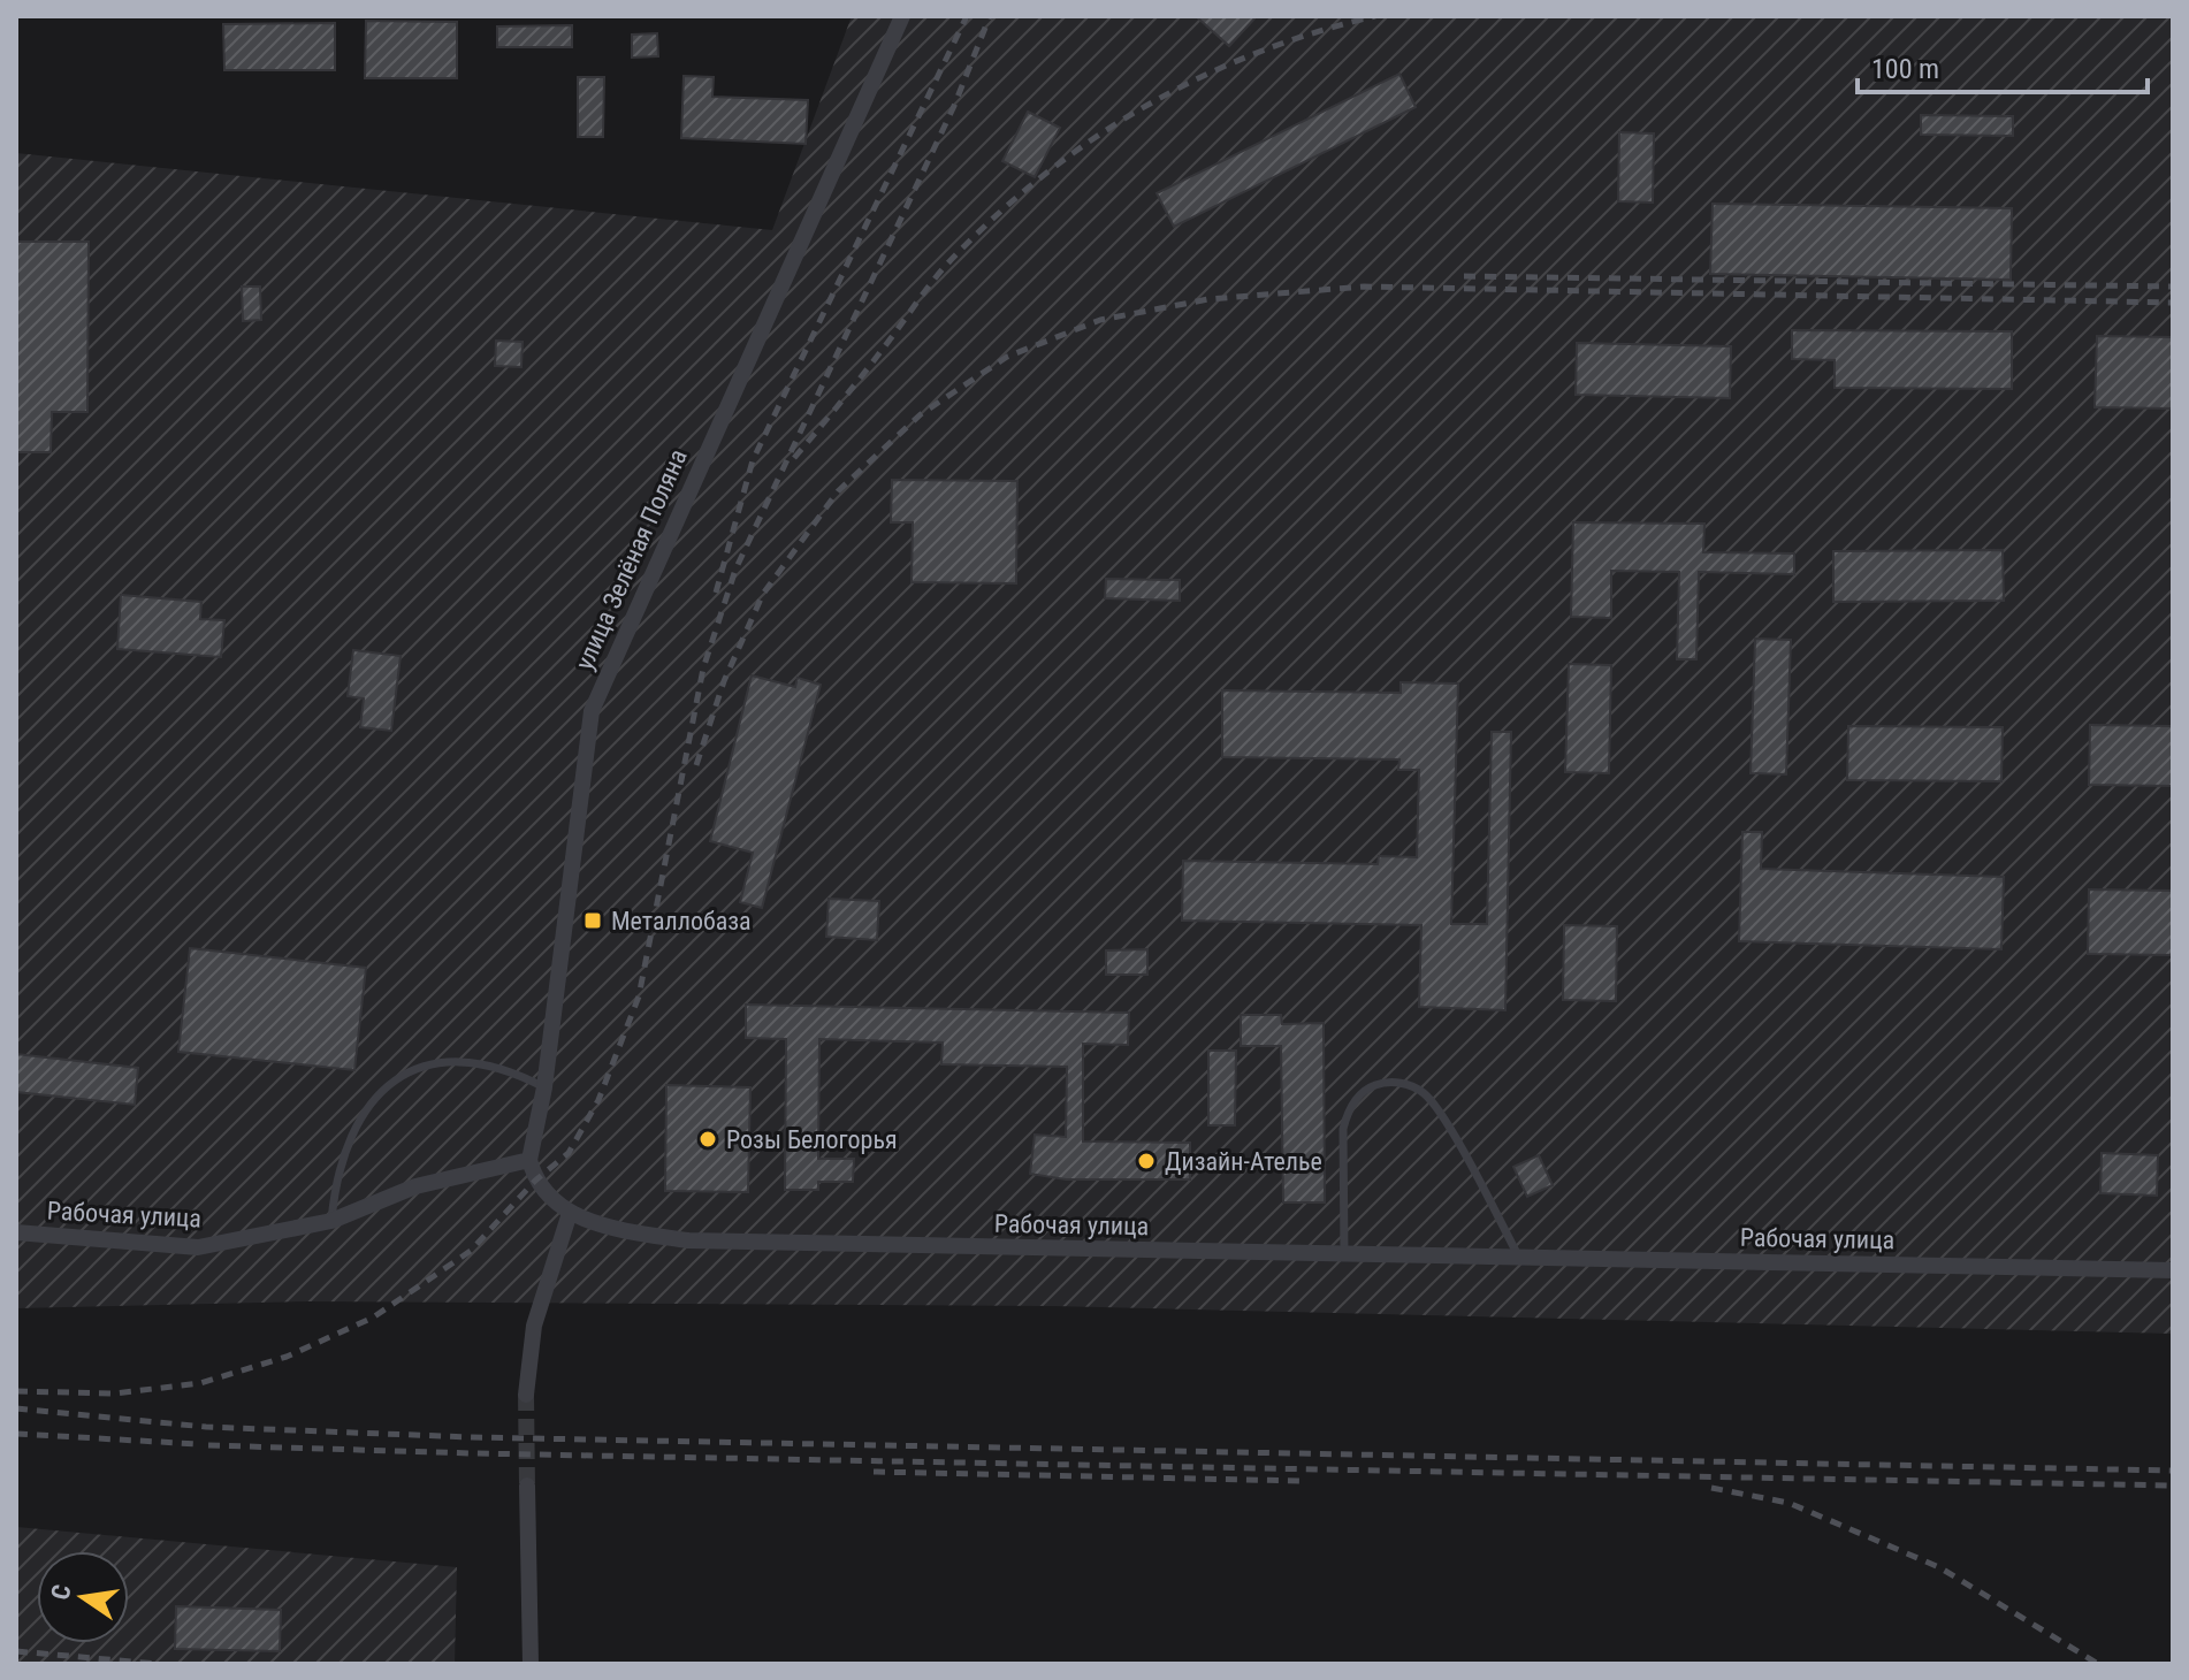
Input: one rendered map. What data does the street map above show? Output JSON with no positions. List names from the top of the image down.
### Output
{
  "streets": {
    "street": ["улица Зелёная Поляна", "Рабочая улица"]
  },
  "crossings": [
    ["улица Зелёная Поляна", "Рабочая улица"]
  ],
  "places": {
    "transit": ["Металлобаза"],
    "other": ["Розы Белогорья", "Дизайн-Ателье"]
  },
  "scale_bar": "100 m",
  "north": "left"
}
